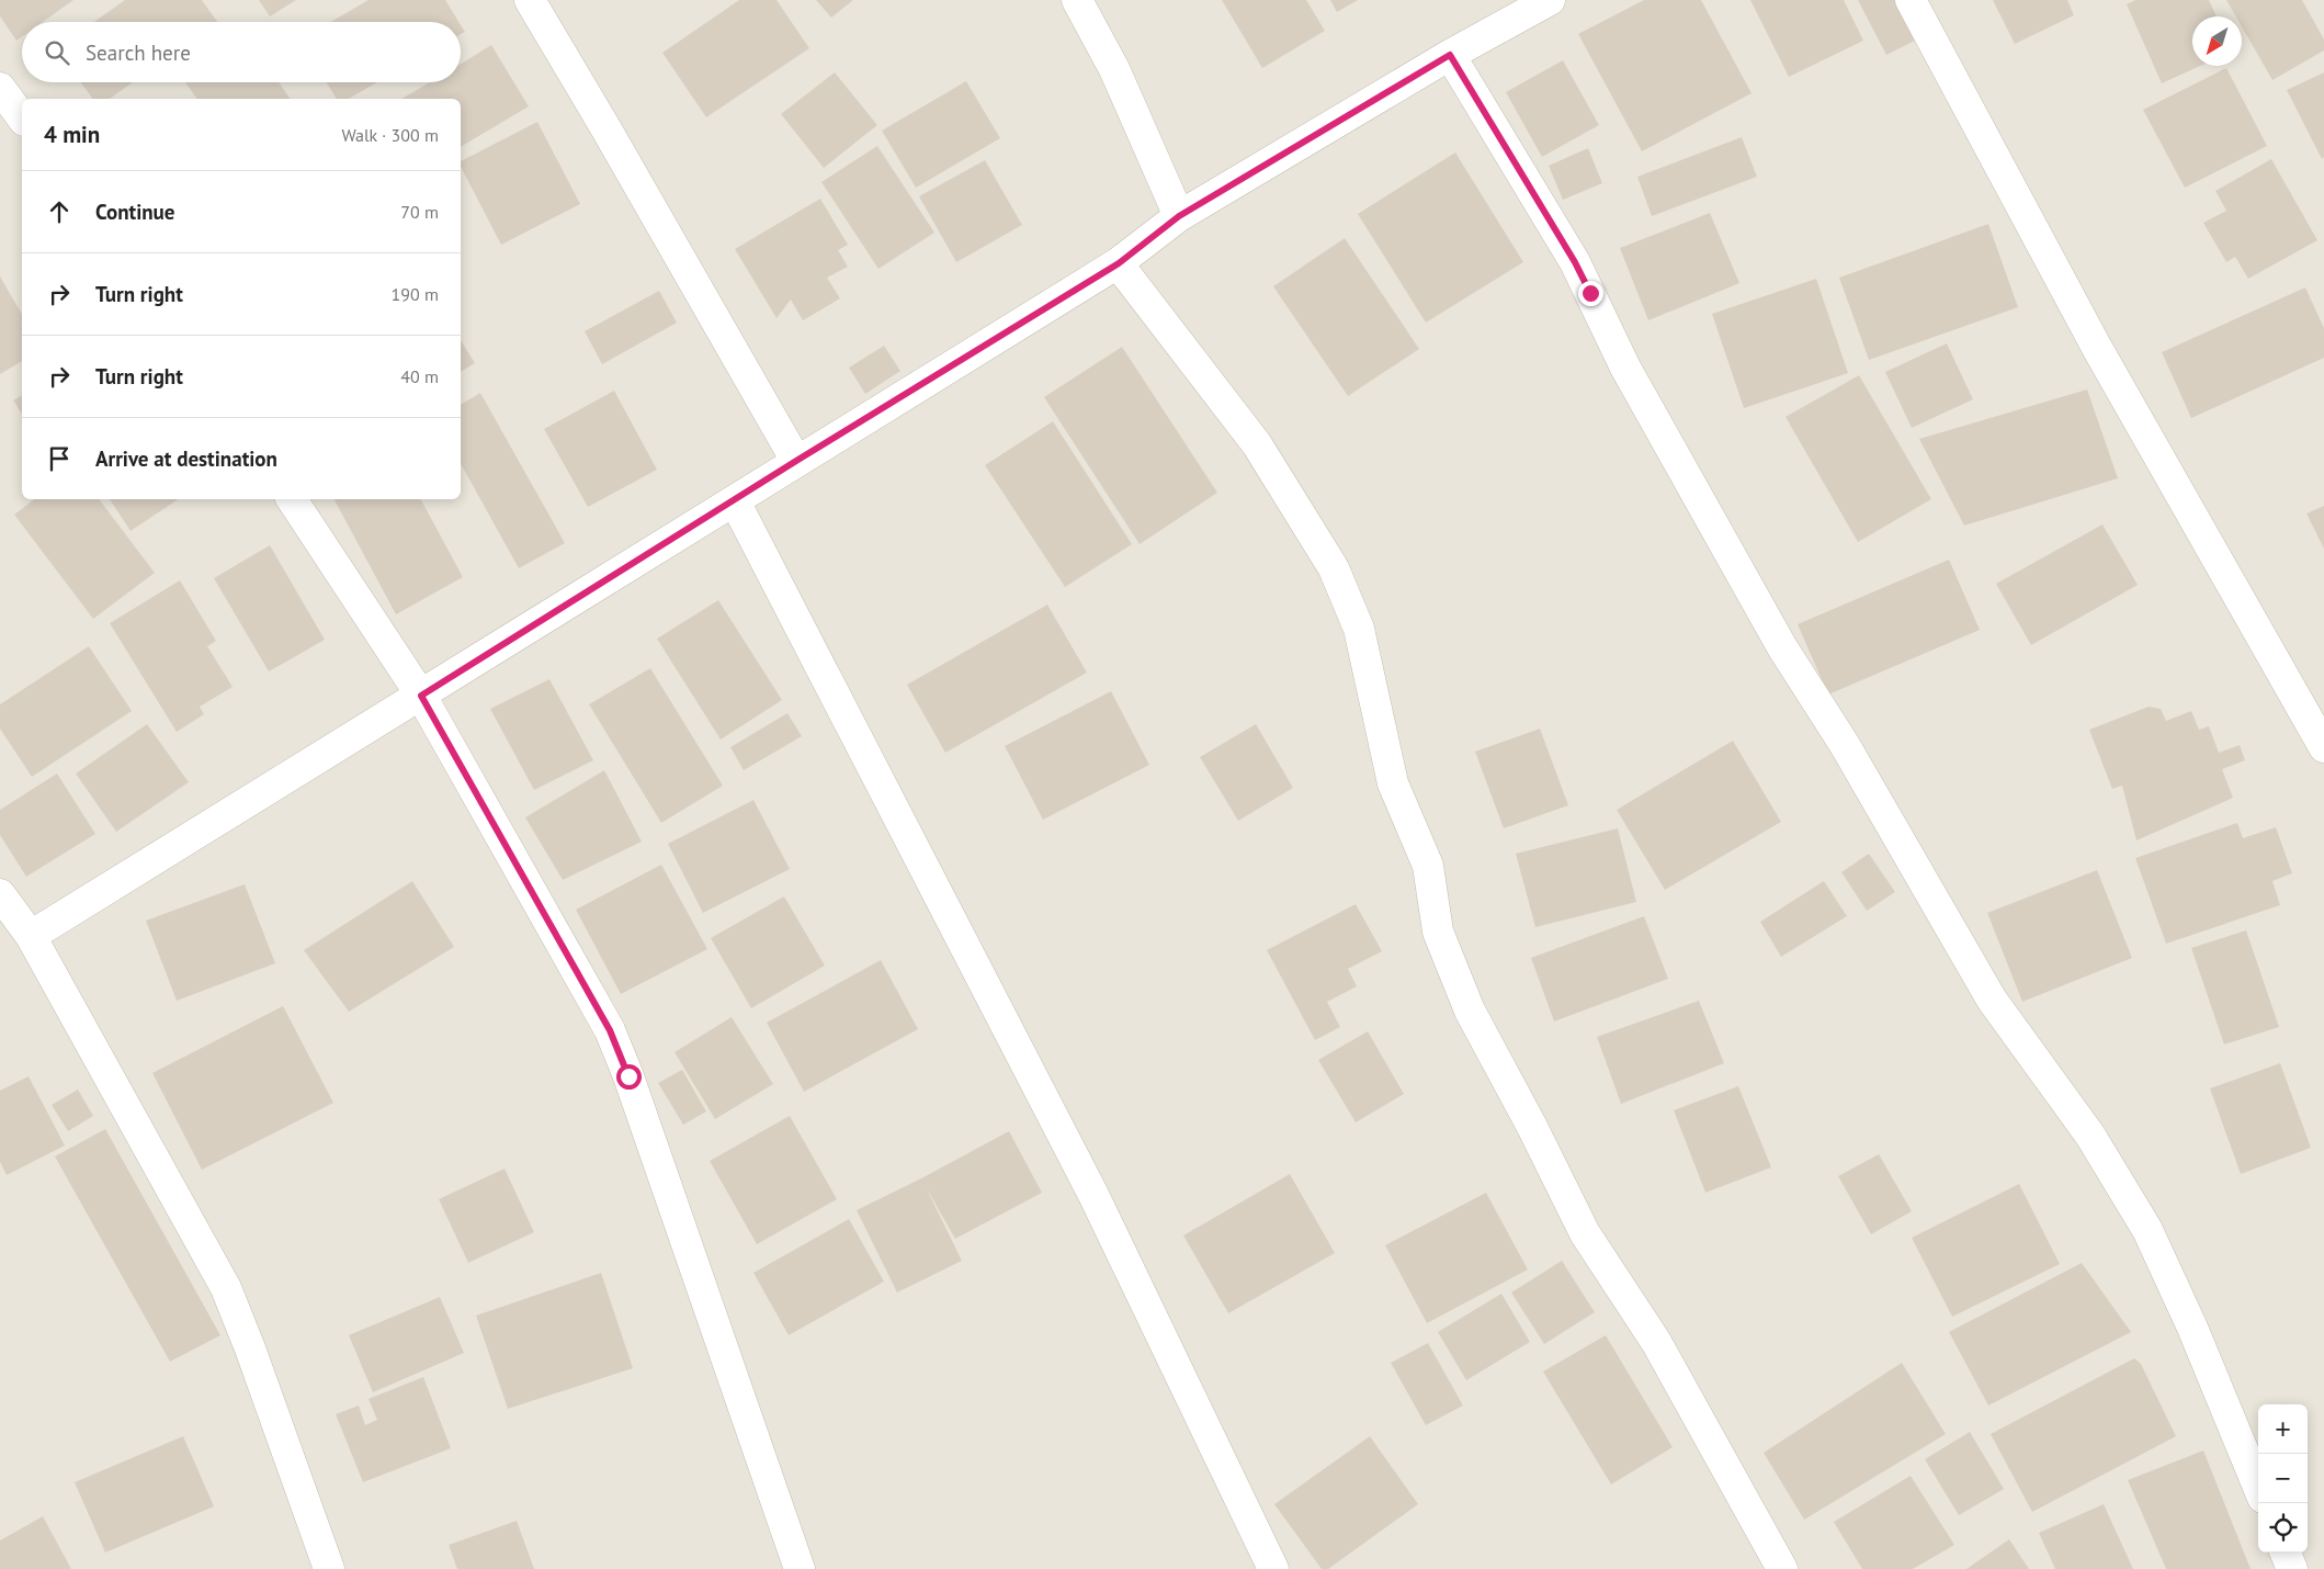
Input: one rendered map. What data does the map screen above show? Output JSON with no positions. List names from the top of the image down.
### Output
{
  "north": "bottom left",
  "page": {
    "search": "Search here",
    "heading": ["4 min", "Walk · 300 m"],
    "list": [
      ["Continue", "70 m"],
      ["Turn right", "190 m"],
      ["Turn right", "40 m"],
      "Arrive at destination"
    ],
    "map_buttons": ["+", "−"]
  }
}
